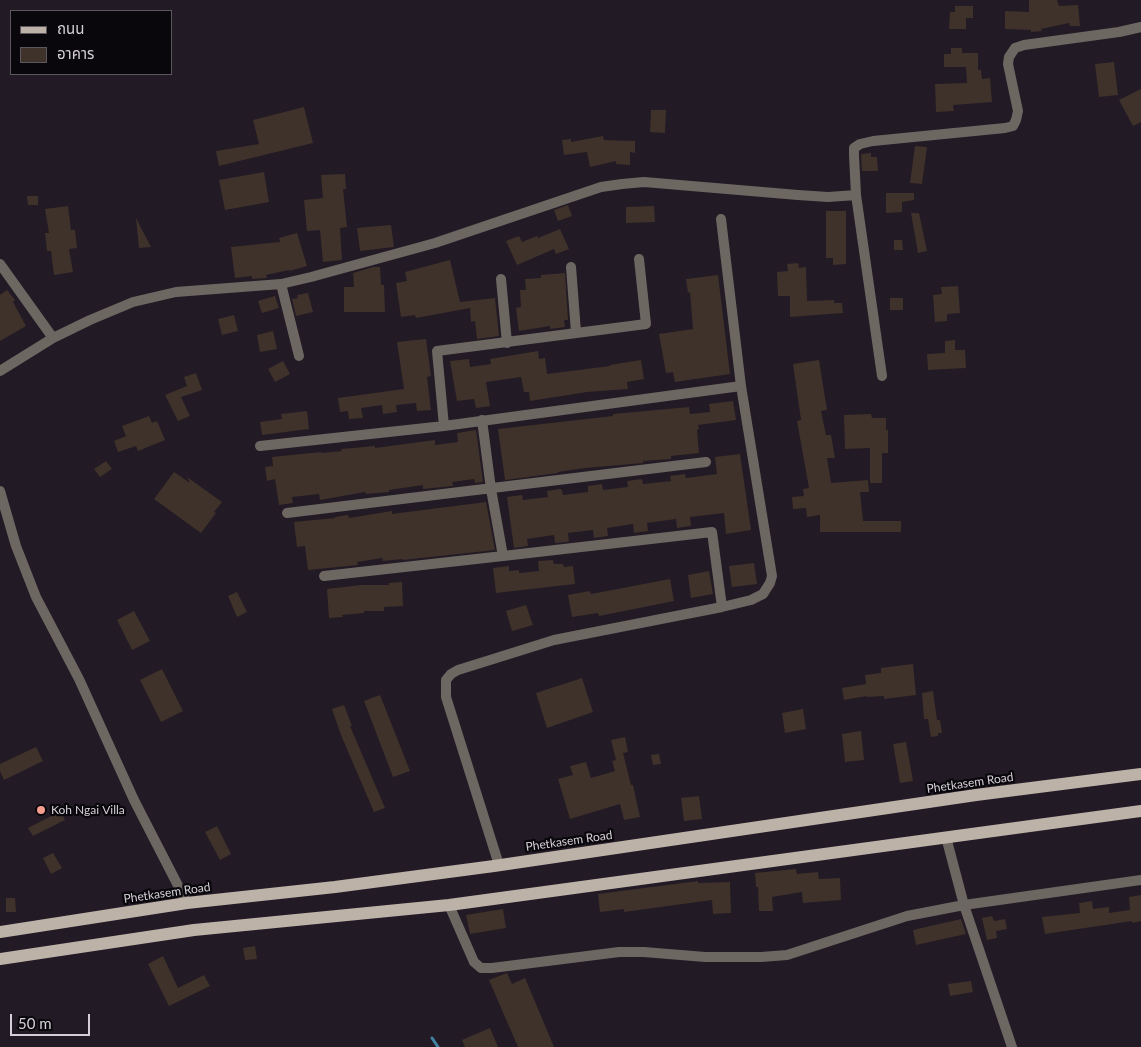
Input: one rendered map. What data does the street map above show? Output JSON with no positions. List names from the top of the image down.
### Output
{
  "streets": {
    "main road": ["Phetkasem Road"]
  },
  "places": ["Koh Ngai Villa"],
  "legend": ["ถนน", "อาคาร"],
  "scale_bar": "50 m"
}
